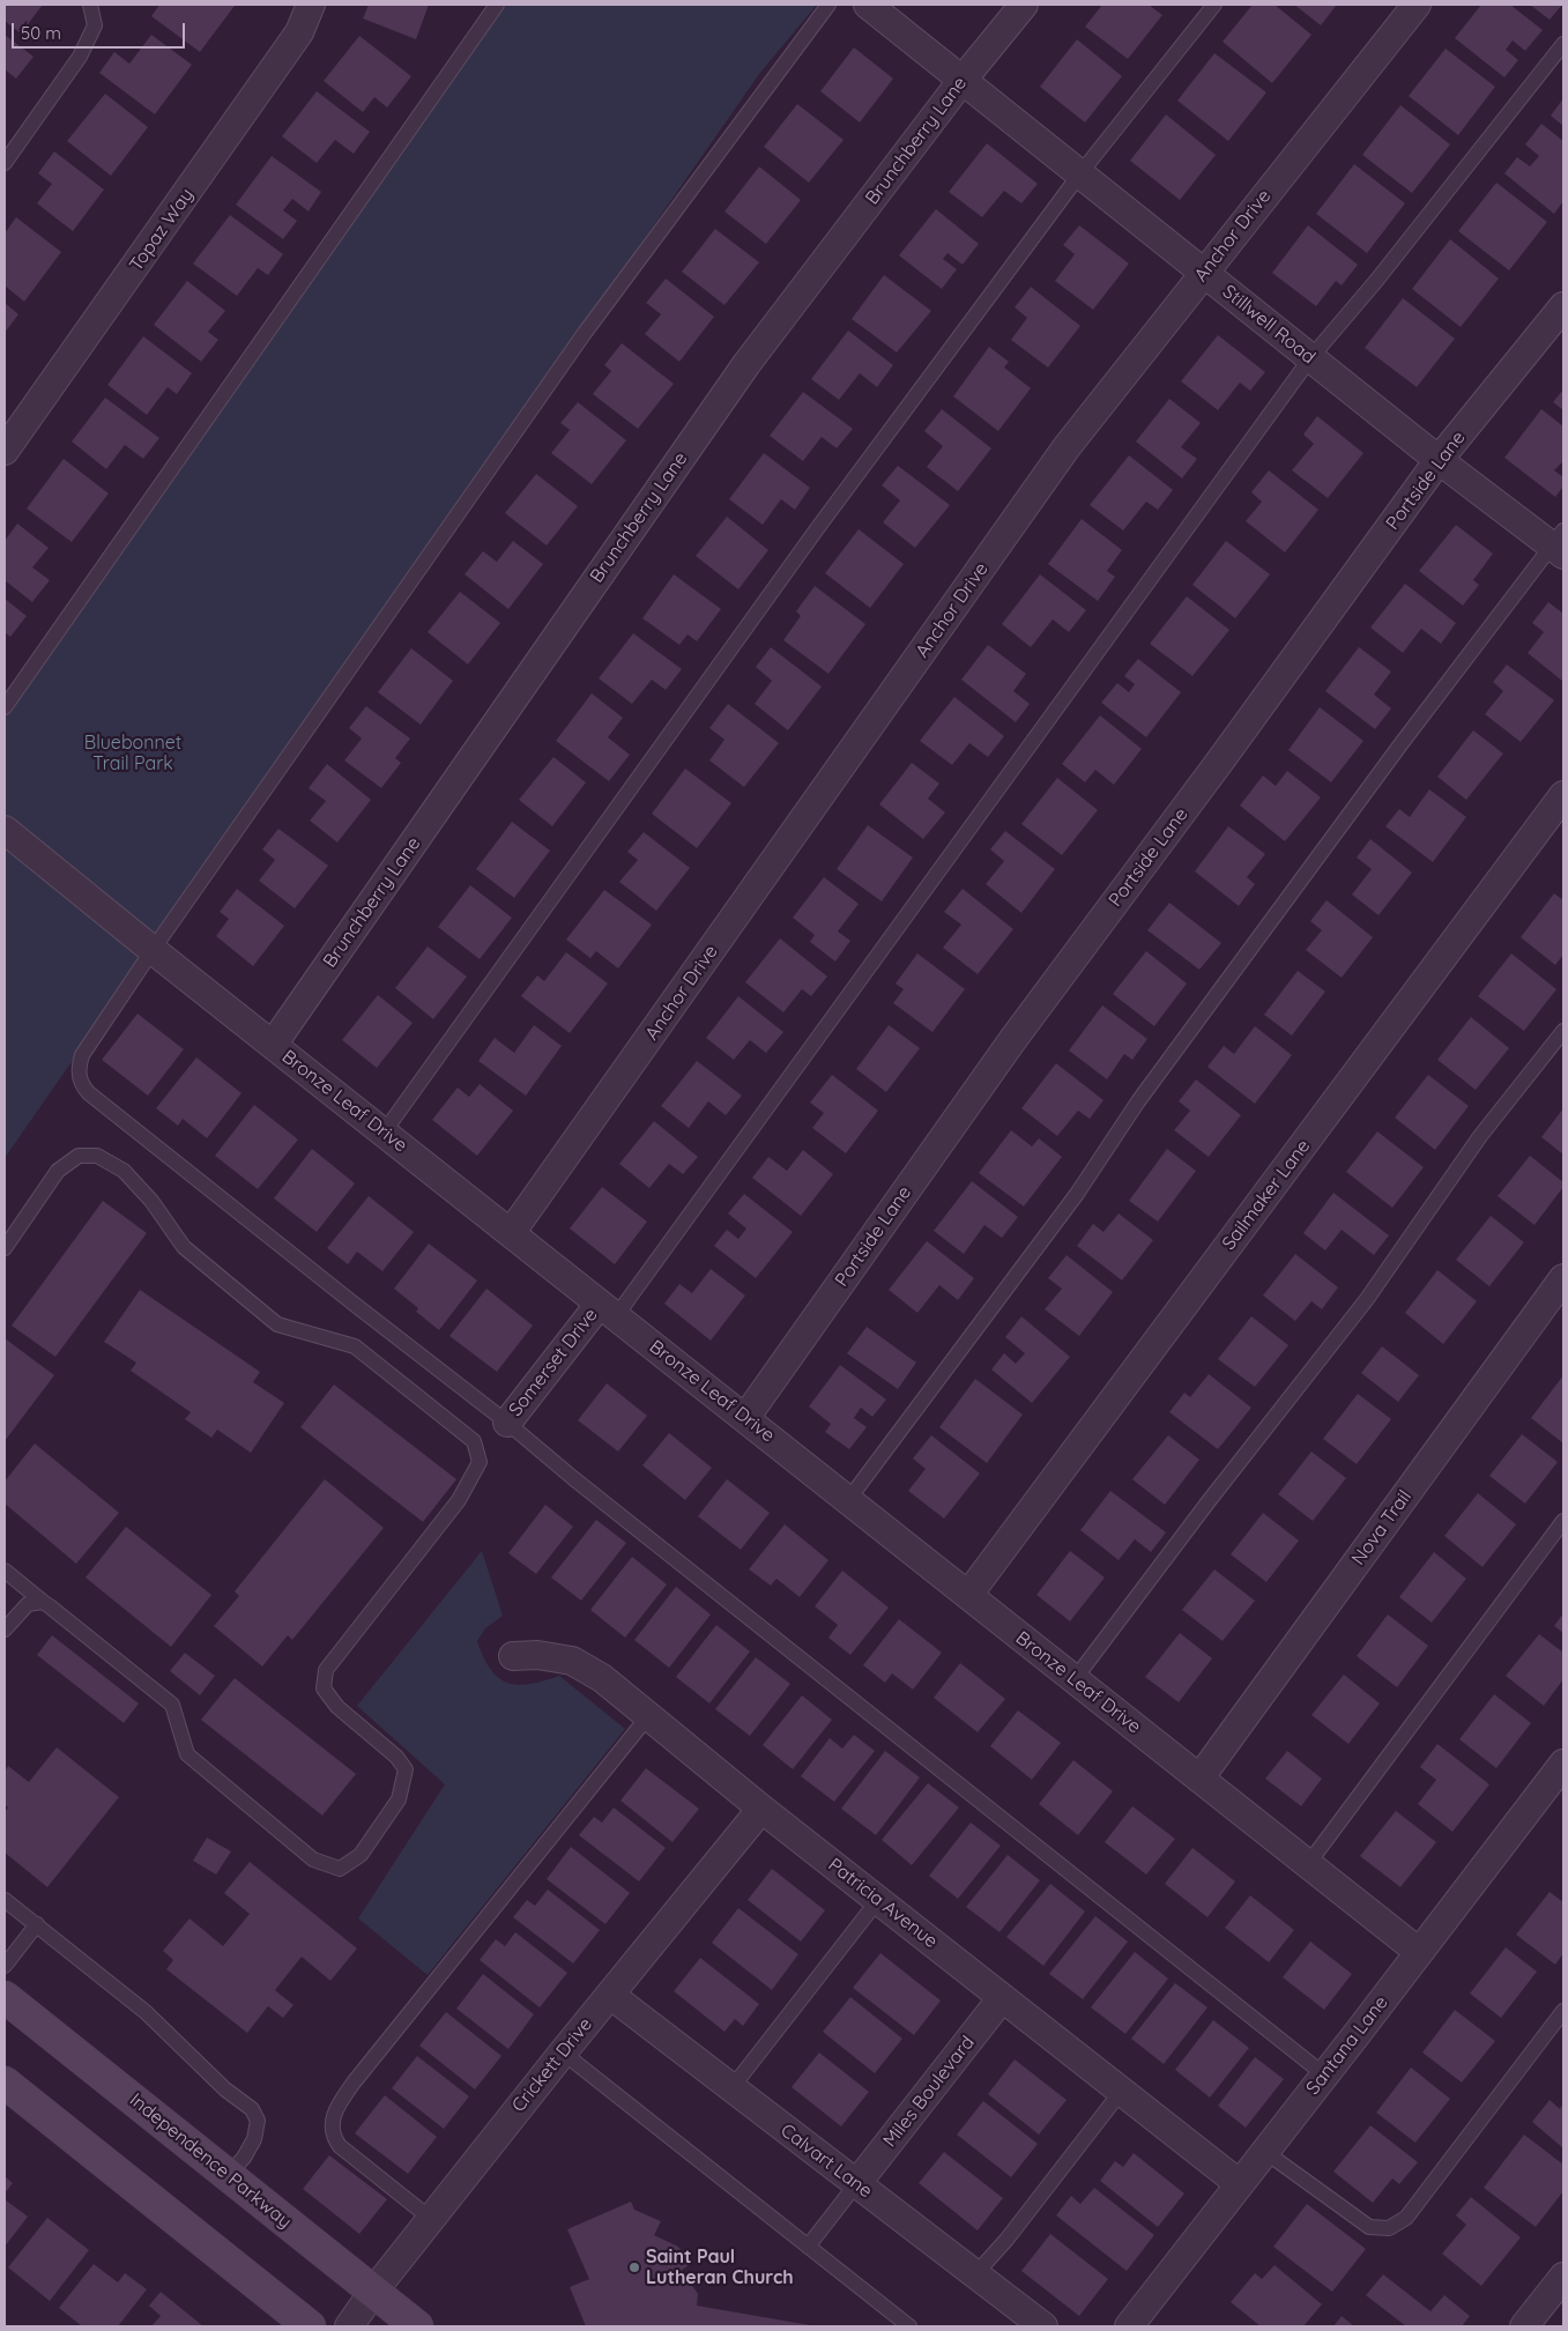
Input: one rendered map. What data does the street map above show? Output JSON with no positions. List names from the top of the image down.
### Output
{
  "streets": {
    "main road": ["Independence Parkway"],
    "street": [
      "Brunchberry Lane",
      "Topaz Way",
      "Anchor Drive",
      "Stillwell Road",
      "Portside Lane",
      "Bronze Leaf Drive",
      "Sailmaker Lane",
      "Somerset Drive",
      "Nova Trail",
      "Patricia Avenue",
      "Santana Lane",
      "Crickett Drive",
      "Miles Boulevard",
      "Calvart Lane"
    ]
  },
  "crossings": [
    ["Brunchberry Lane", "Stillwell Road"],
    ["Brunchberry Lane", "Bronze Leaf Drive"],
    ["Anchor Drive", "Stillwell Road"],
    ["Anchor Drive", "Bronze Leaf Drive"],
    ["Stillwell Road", "Portside Lane"],
    ["Portside Lane", "Bronze Leaf Drive"],
    ["Bronze Leaf Drive", "Sailmaker Lane"],
    ["Bronze Leaf Drive", "Somerset Drive"],
    ["Bronze Leaf Drive", "Nova Trail"],
    ["Bronze Leaf Drive", "Santana Lane"],
    ["Patricia Avenue", "Santana Lane"],
    ["Patricia Avenue", "Crickett Drive"],
    ["Patricia Avenue", "Miles Boulevard"],
    ["Crickett Drive", "Independence Parkway"],
    ["Crickett Drive", "Calvart Lane"],
    ["Miles Boulevard", "Calvart Lane"]
  ],
  "parks": ["Bluebonnet Trail Park"],
  "places": ["Saint Paul Lutheran Church"],
  "scale_bar": "50 m"
}
